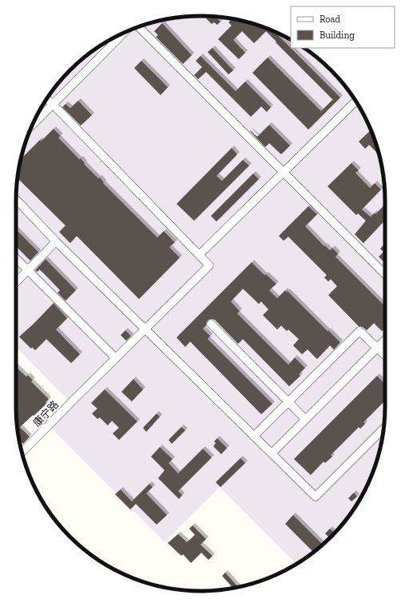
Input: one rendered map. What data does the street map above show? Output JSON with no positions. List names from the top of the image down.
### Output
{
  "streets": {
    "street": ["康宁路"]
  },
  "legend": ["Road", "Building"]
}
